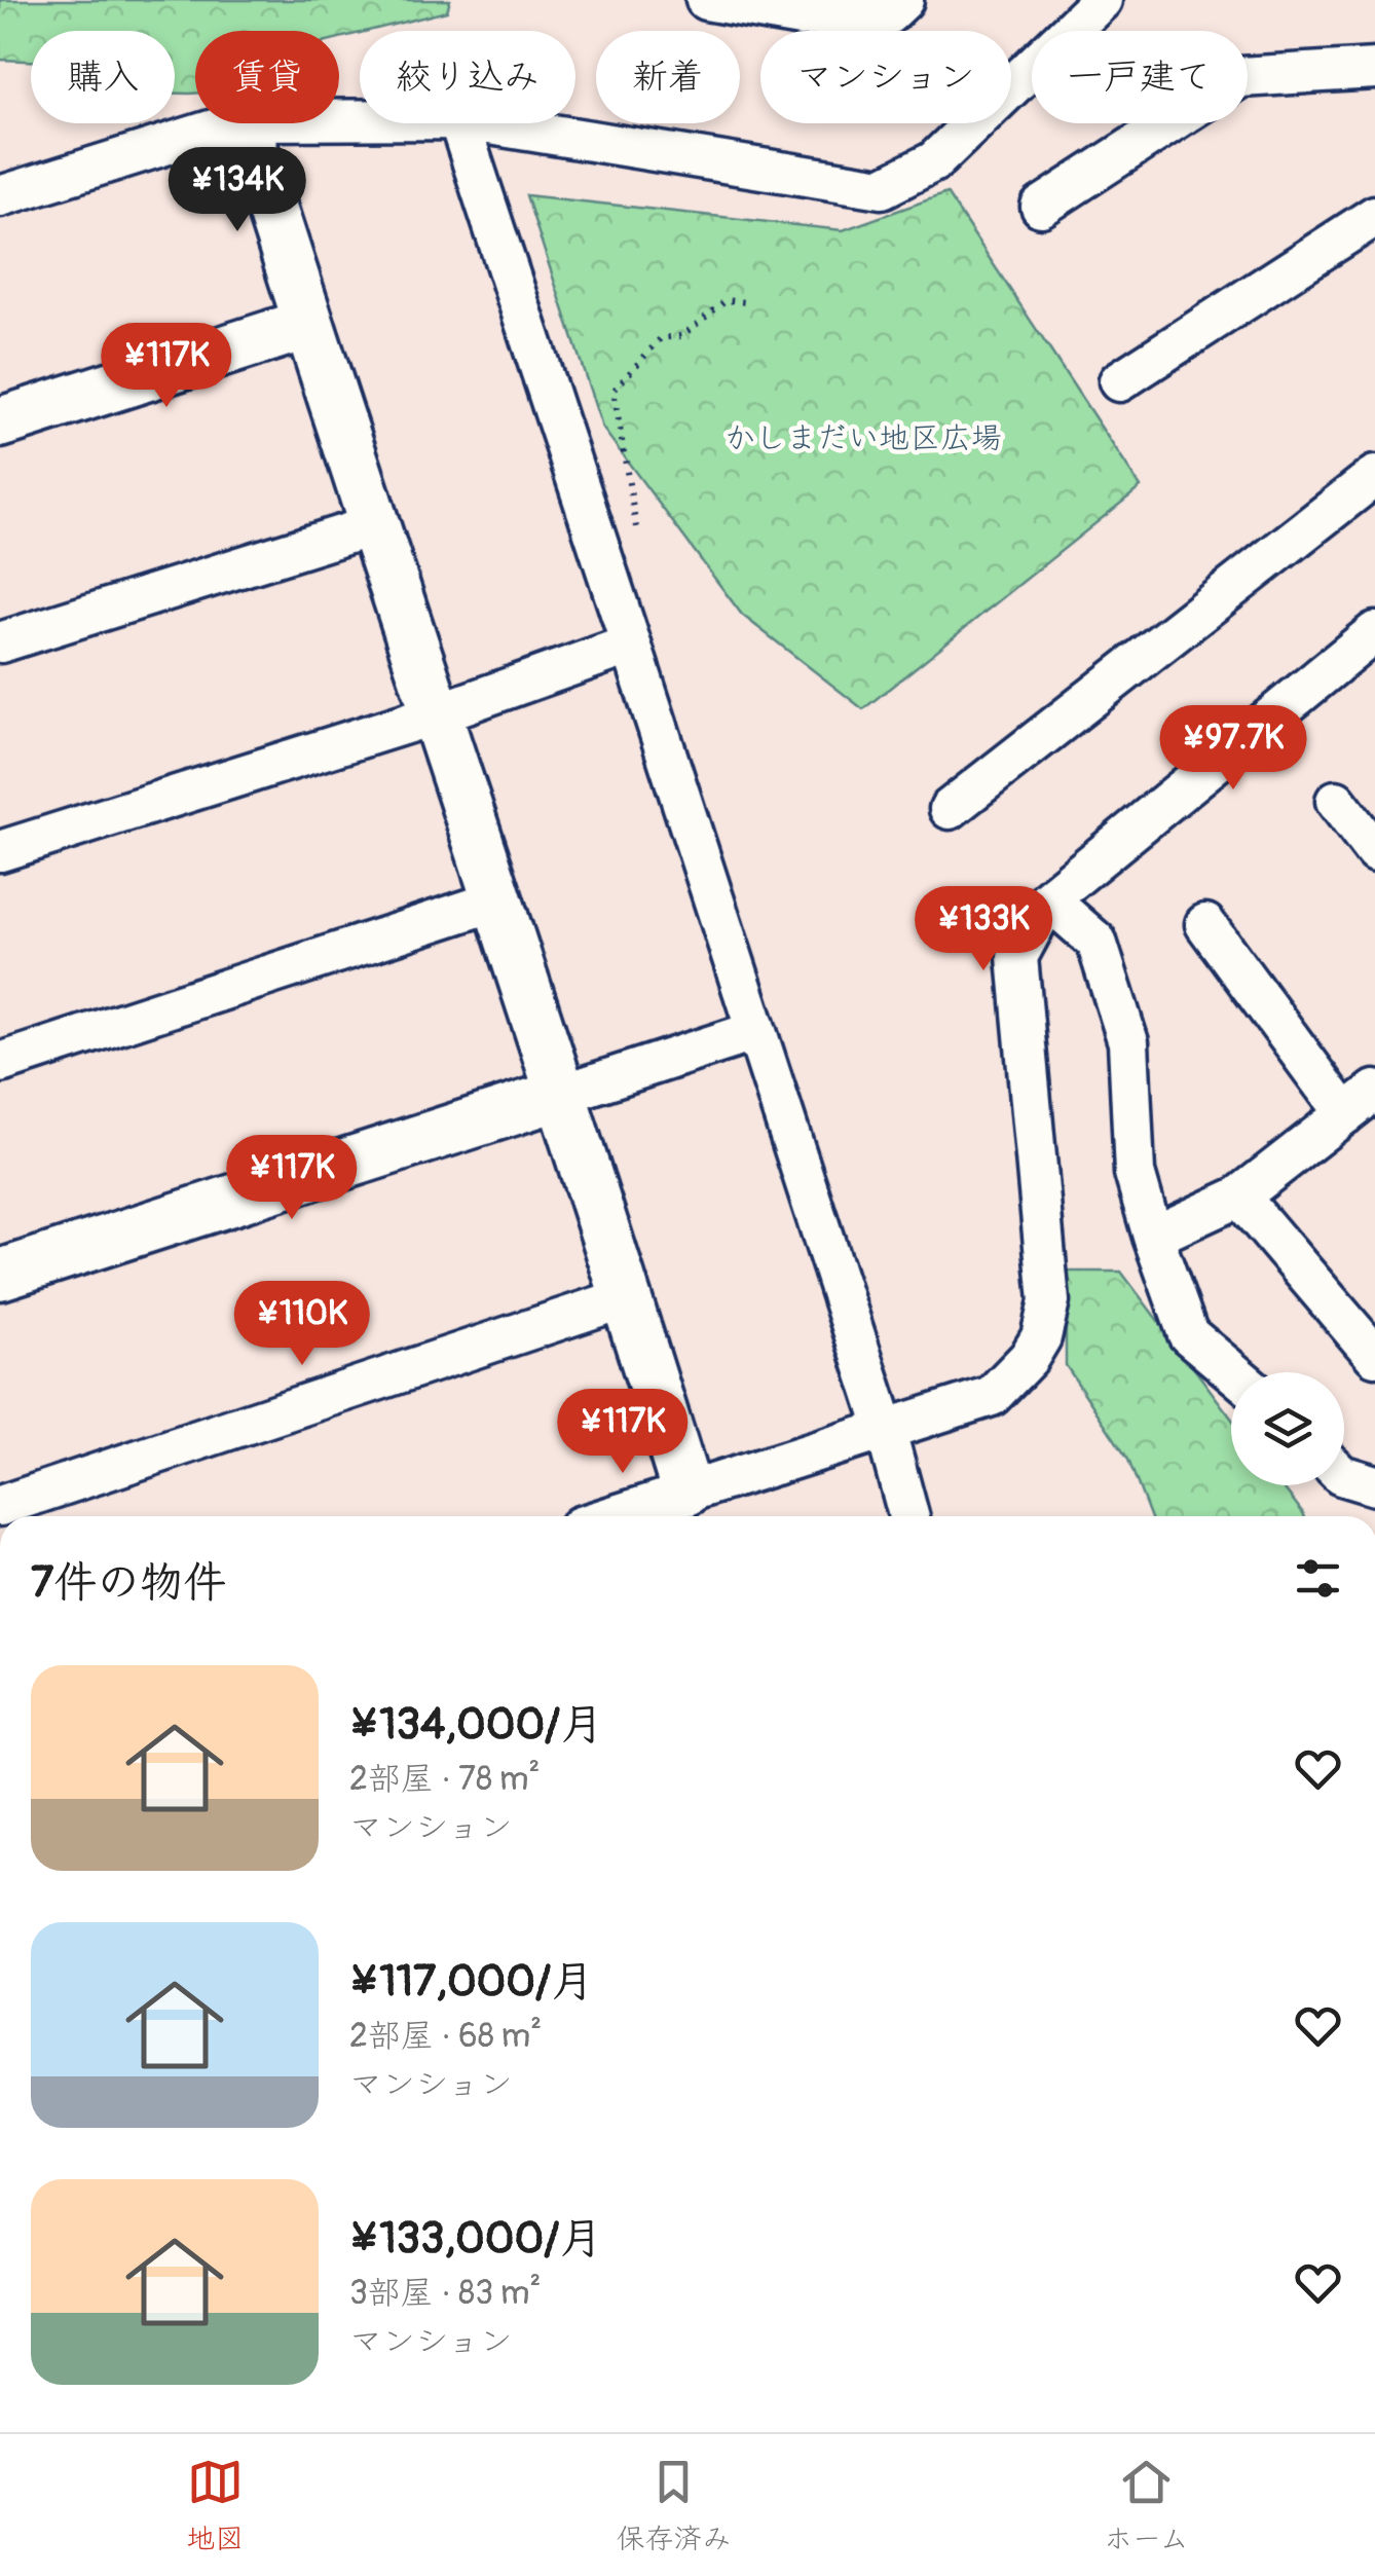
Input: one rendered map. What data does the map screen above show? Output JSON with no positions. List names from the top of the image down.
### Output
{
  "parks": ["かしまだい地区広場"],
  "page": {
    "chip": [
      "購入",
      "賃貸",
      "絞り込み",
      "新着",
      "マンション",
      "一戸建て"
    ],
    "price": [
      "¥134K",
      "¥117K",
      "¥97.7K",
      "¥133K",
      "¥117K",
      "¥110K",
      "¥117K"
    ],
    "heading": "7件の物件",
    "list": [
      {
        "name": "¥134,000/月",
        "note": "2部屋 · 78 m² · マンション"
      },
      {
        "name": "¥117,000/月",
        "note": "2部屋 · 68 m² · マンション"
      },
      {
        "name": "¥133,000/月",
        "note": "3部屋 · 83 m² · マンション"
      }
    ],
    "tabs": ["地図", "保存済み", "ホーム"]
  }
}
